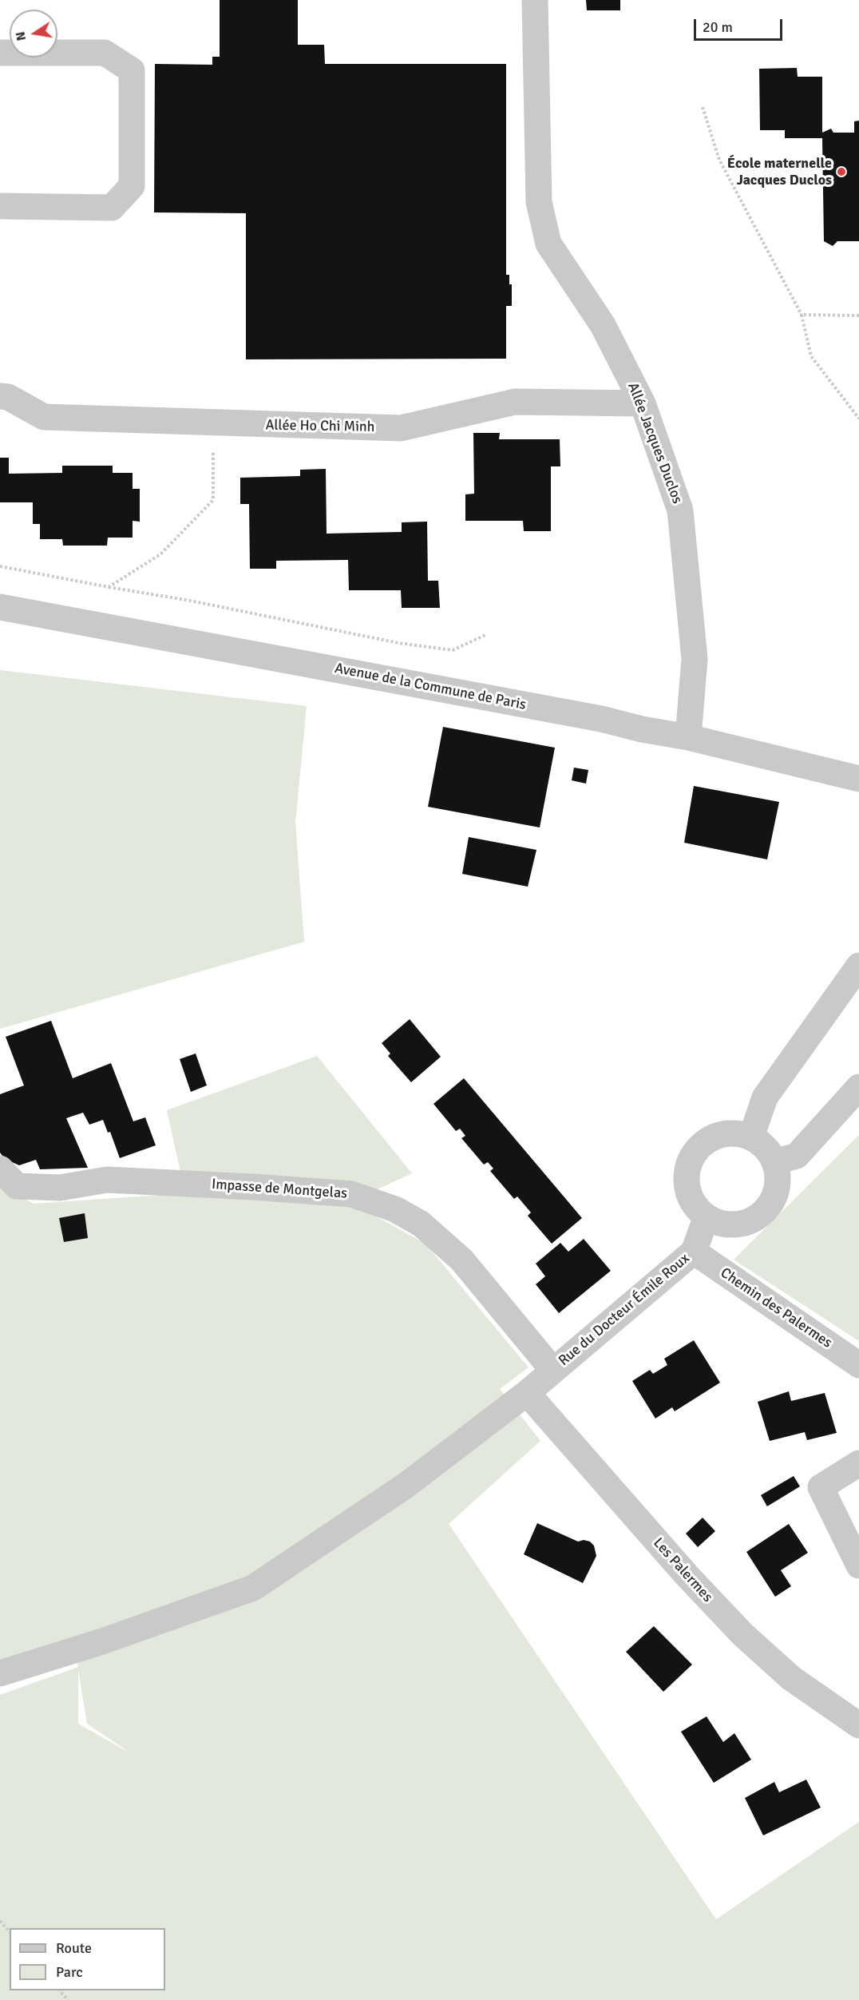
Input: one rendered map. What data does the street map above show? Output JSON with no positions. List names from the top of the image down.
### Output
{
  "streets": {
    "street": [
      "Allée Ho Chi Minh",
      "Allée Jacques Duclos",
      "Avenue de la Commune de Paris",
      "Impasse de Montgelas",
      "Chemin des Palermes",
      "Rue du Docteur Émile Roux",
      "Les Palermes"
    ]
  },
  "crossings": [
    ["Allée Ho Chi Minh", "Allée Jacques Duclos"],
    ["Allée Jacques Duclos", "Avenue de la Commune de Paris"],
    ["Impasse de Montgelas", "Rue du Docteur Émile Roux"],
    ["Chemin des Palermes", "Rue du Docteur Émile Roux"],
    ["Rue du Docteur Émile Roux", "Les Palermes"]
  ],
  "places": ["École maternelle Jacques Duclos"],
  "legend": ["Route", "Parc"],
  "scale_bar": "20 m",
  "north": "left"
}
